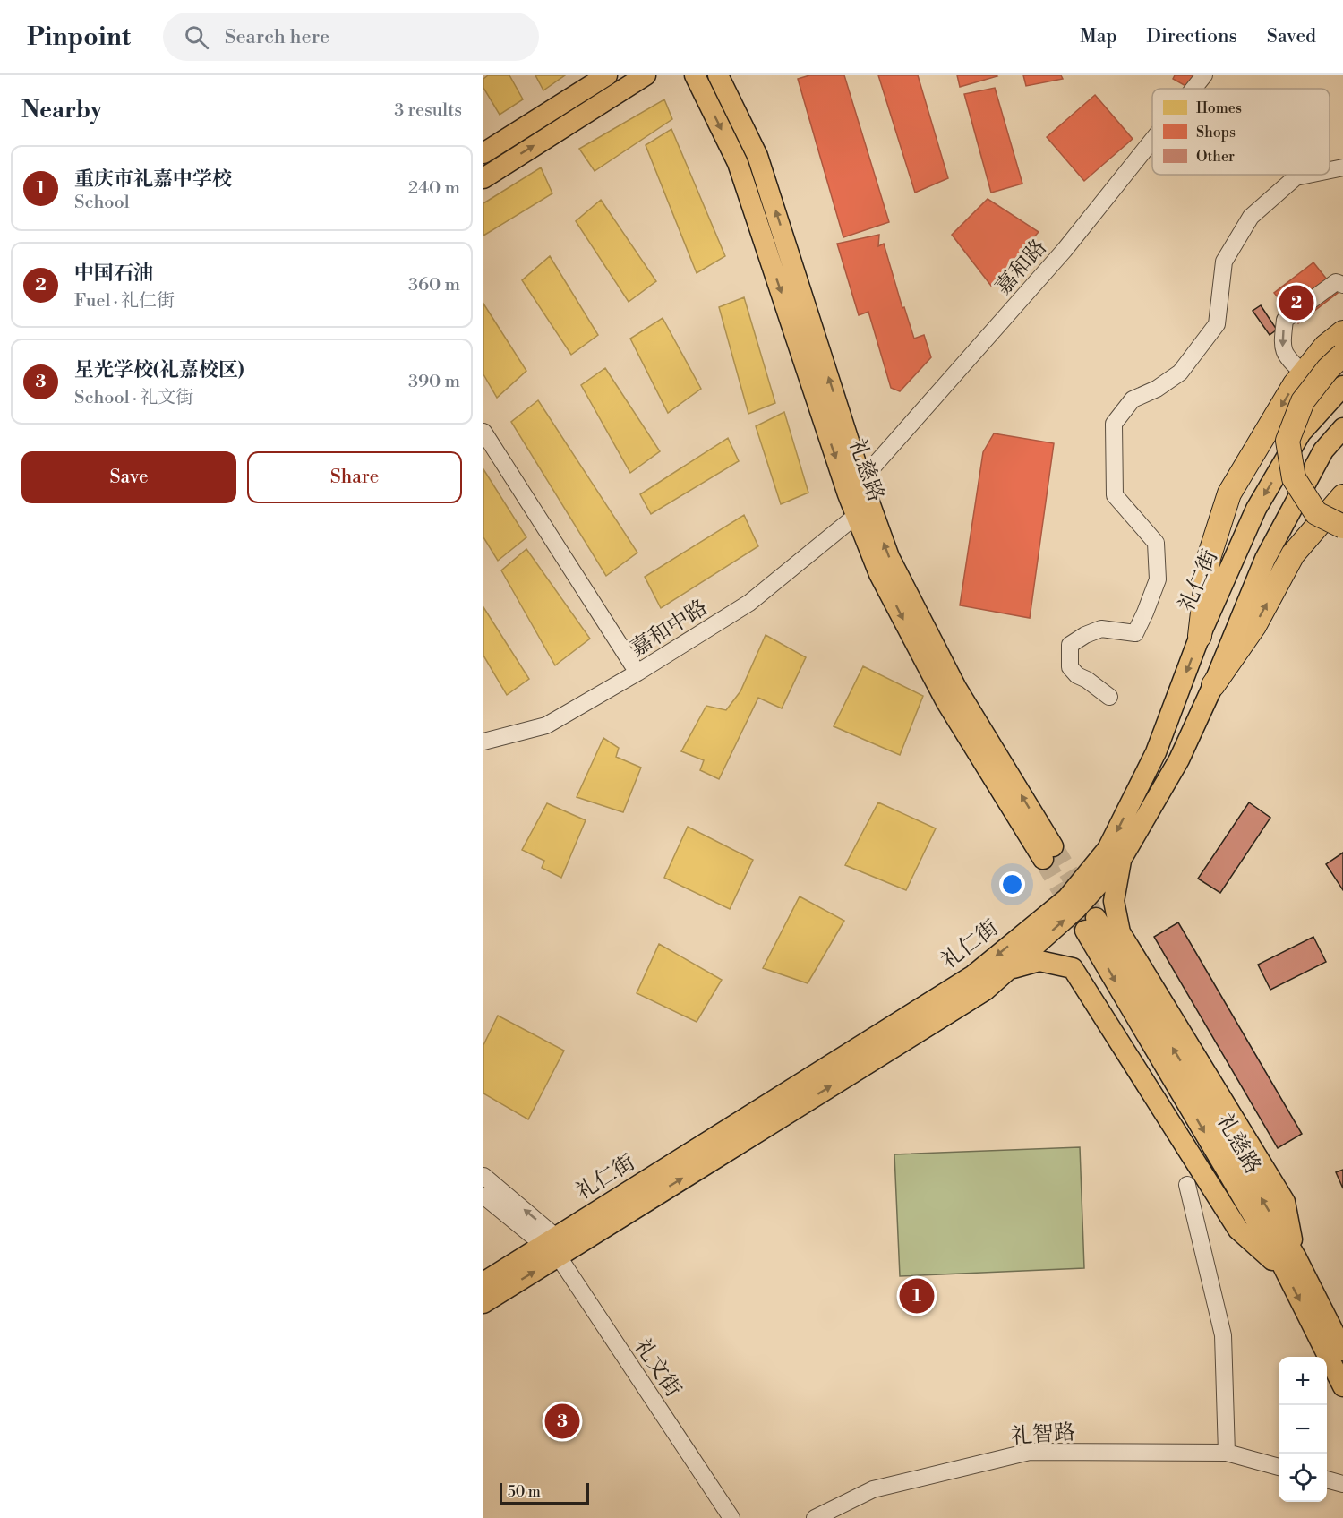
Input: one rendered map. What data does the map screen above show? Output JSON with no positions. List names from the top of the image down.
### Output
{
  "streets": {
    "main road": ["礼慈路", "礼仁街"],
    "street": [
      "嘉和路",
      "嘉和中路",
      "礼文街",
      "礼智路"
    ]
  },
  "crossings": [
    ["嘉和路", "礼慈路"],
    ["礼慈路", "嘉和中路"],
    ["礼仁街", "礼文街"]
  ],
  "legend": ["Homes", "Shops", "Other"],
  "scale_bar": "50 m",
  "page": {
    "header": "Pinpoint",
    "search": "Search here",
    "nav": ["Map", "Directions", "Saved"],
    "heading": ["Nearby", "3 results"],
    "list": [
      {
        "mark": "1",
        "name": "重庆市礼嘉中学校",
        "note": "School",
        "value": "240 m"
      },
      {
        "mark": "2",
        "name": "中国石油",
        "note": "Fuel · 礼仁街",
        "value": "360 m"
      },
      {
        "mark": "3",
        "name": "星光学校(礼嘉校区)",
        "note": "School · 礼文街",
        "value": "390 m"
      }
    ],
    "pins": ["2", "1", "3"],
    "buttons": ["Save", "Share"],
    "map_buttons": ["+", "−"],
    "scale": "50 m"
  }
}
